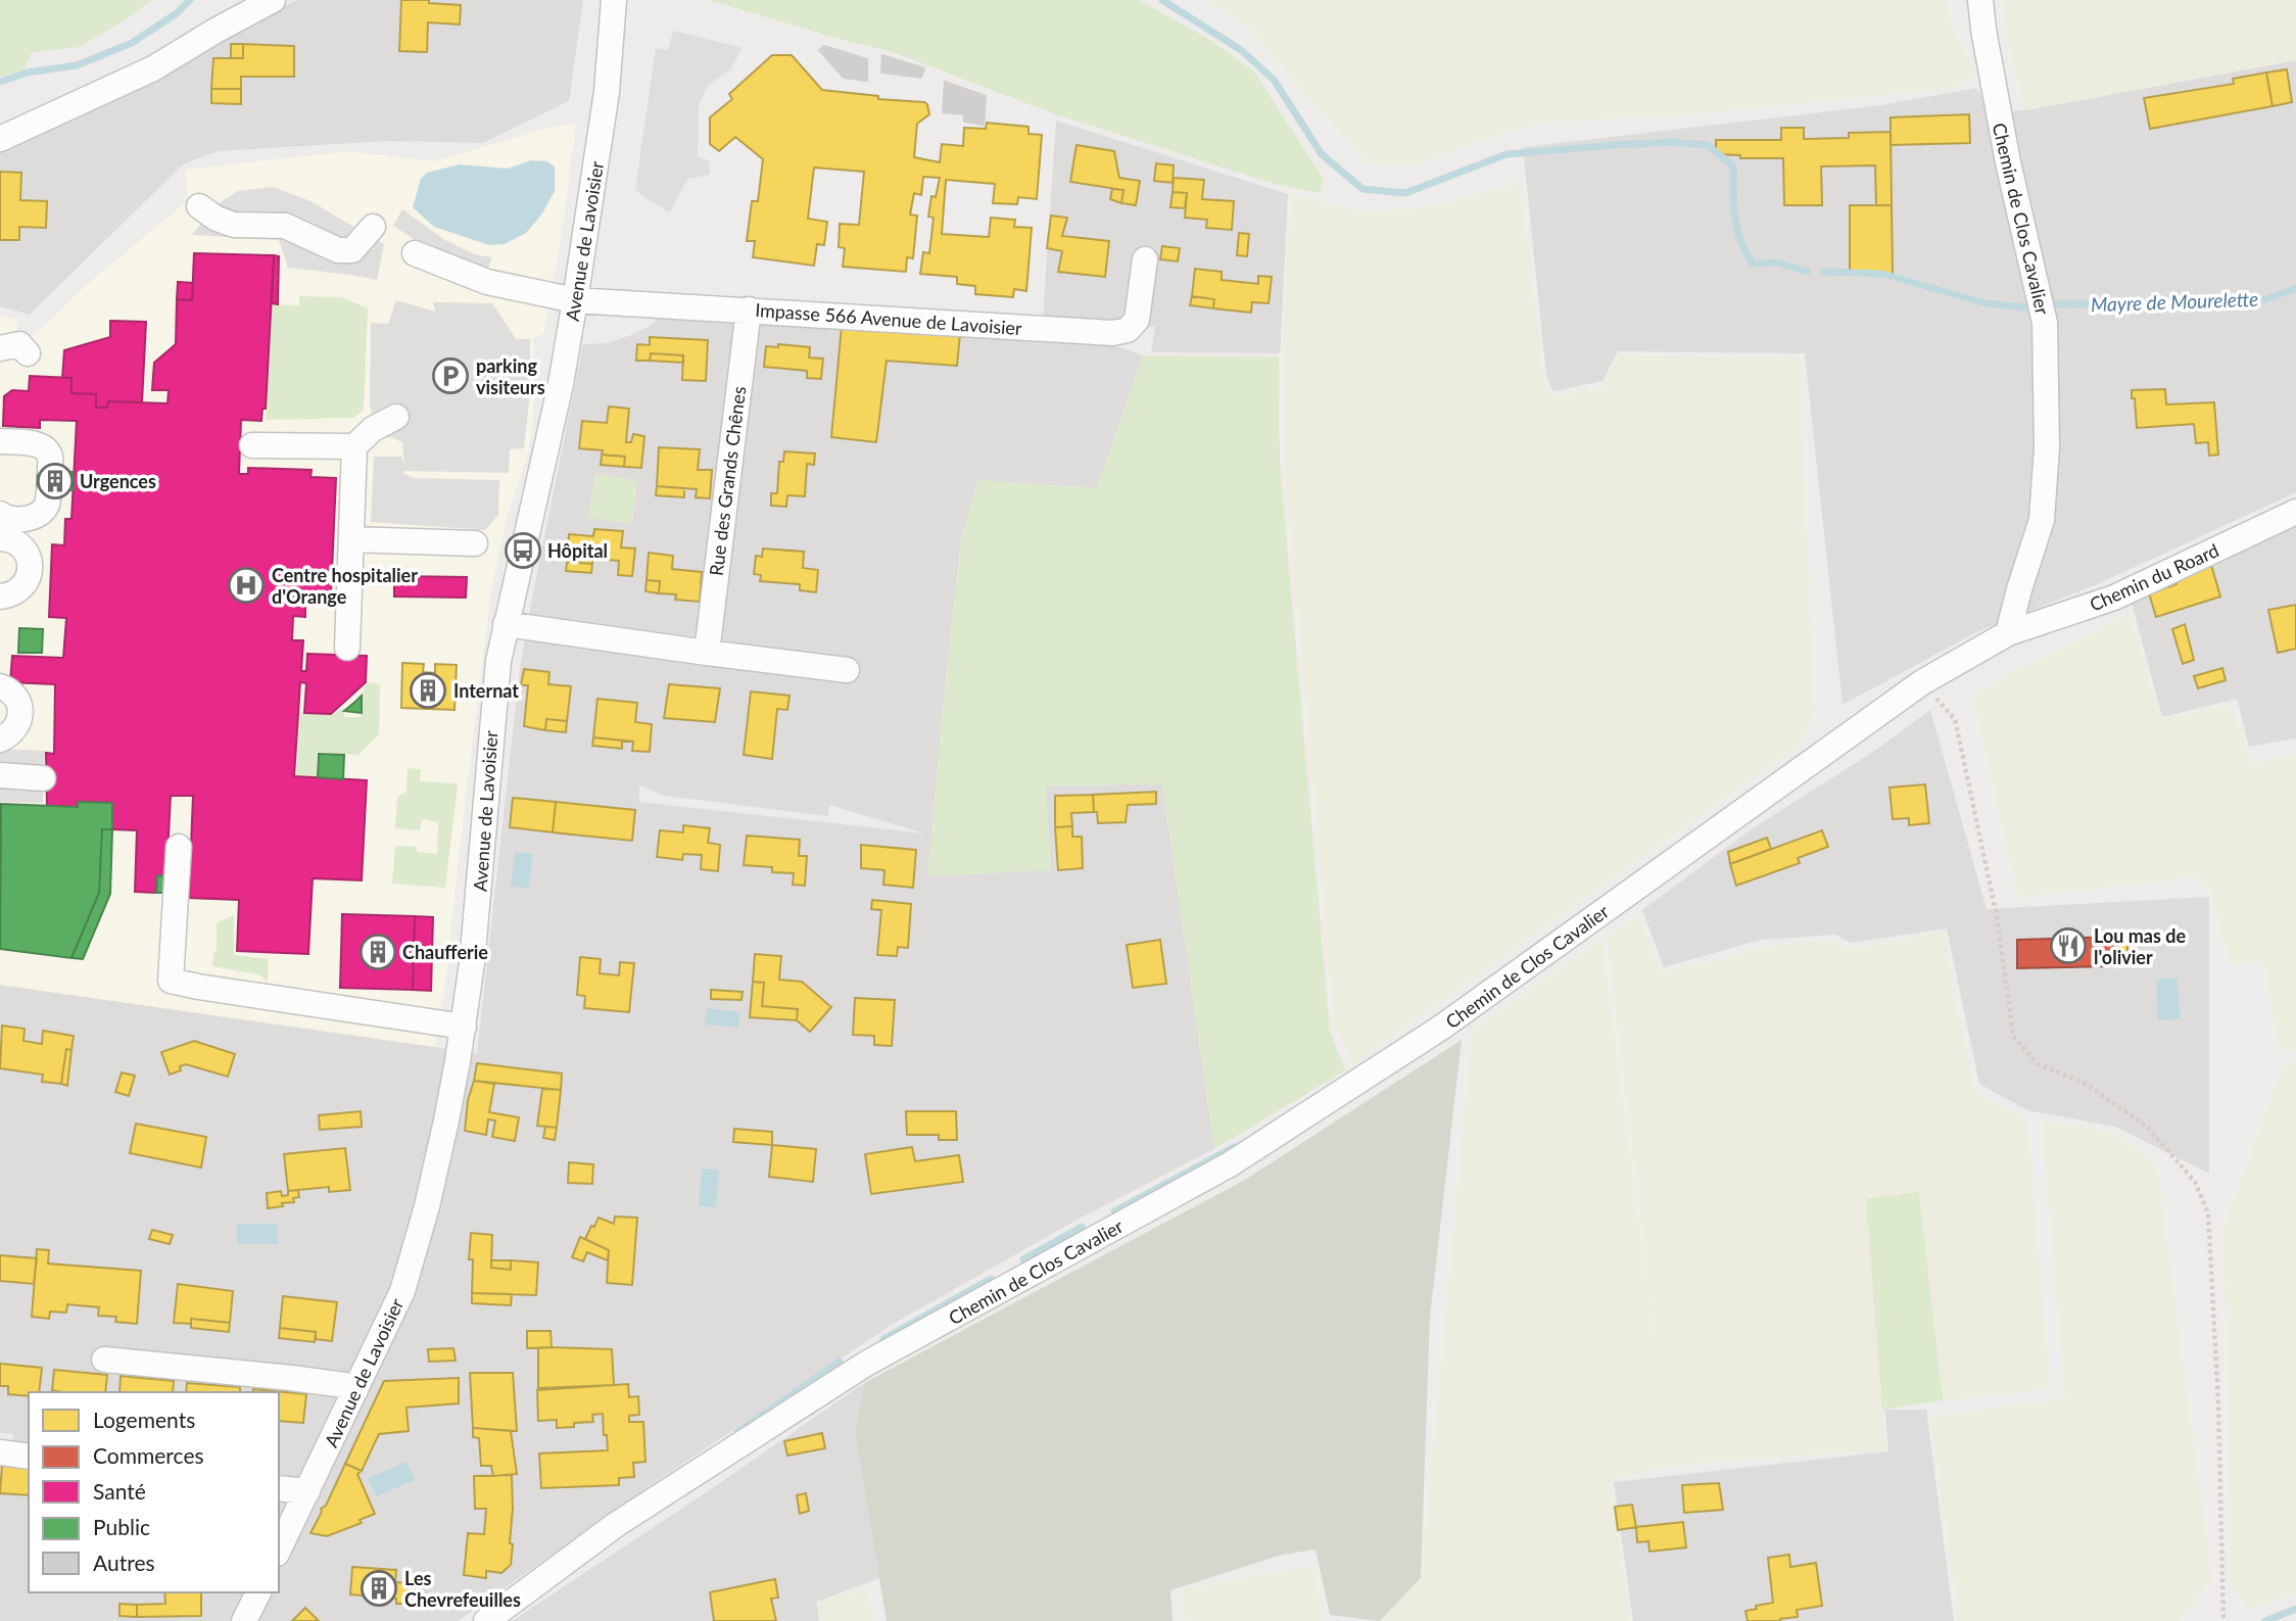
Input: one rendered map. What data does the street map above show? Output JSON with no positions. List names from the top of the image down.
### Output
{
  "streets": {
    "street": [
      "Chemin de Clos Cavalier",
      "Avenue de Lavoisier",
      "Impasse 566 Avenue de Lavoisier",
      "Rue des Grands Chênes",
      "Chemin du Roard"
    ]
  },
  "crossings": [
    ["Chemin de Clos Cavalier", "Chemin du Roard"],
    ["Avenue de Lavoisier", "Impasse 566 Avenue de Lavoisier"],
    ["Impasse 566 Avenue de Lavoisier", "Rue des Grands Chênes"]
  ],
  "water": ["Mayre de Mourelette"],
  "places": {
    "parking": ["parking visiteurs"],
    "building": [
      "Urgences",
      "Internat",
      "Chaufferie",
      "Les Chevrefeuilles"
    ],
    "bus stop": ["Hôpital"],
    "hospital": ["Centre hospitalier d'Orange"],
    "restaurant": ["Lou mas de l'olivier"]
  },
  "legend": [
    "Logements",
    "Commerces",
    "Santé",
    "Public",
    "Autres"
  ]
}
